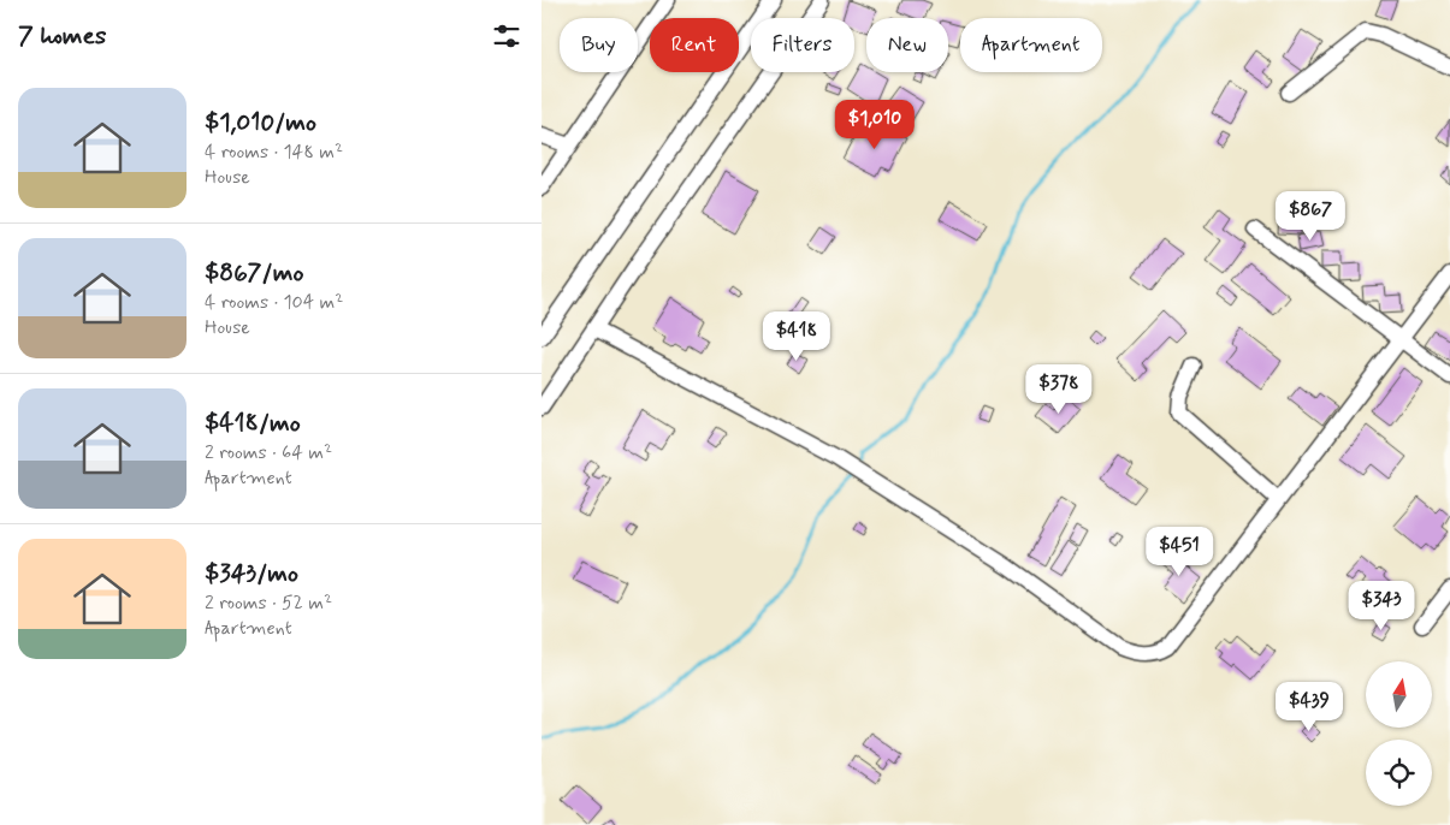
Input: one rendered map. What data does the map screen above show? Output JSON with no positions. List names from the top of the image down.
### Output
{
  "north": "top",
  "page": {
    "heading": "7 homes",
    "chip": [
      "Buy",
      "Rent",
      "Filters",
      "New",
      "Apartment"
    ],
    "list": [
      {
        "name": "$1,010/mo",
        "note": "4 rooms · 148 m² · House"
      },
      {
        "name": "$867/mo",
        "note": "4 rooms · 104 m² · House"
      },
      {
        "name": "$418/mo",
        "note": "2 rooms · 64 m² · Apartment"
      },
      {
        "name": "$343/mo",
        "note": "2 rooms · 52 m² · Apartment"
      }
    ],
    "price": [
      "$1,010",
      "$867",
      "$418",
      "$378",
      "$451",
      "$343",
      "$439"
    ]
  }
}
